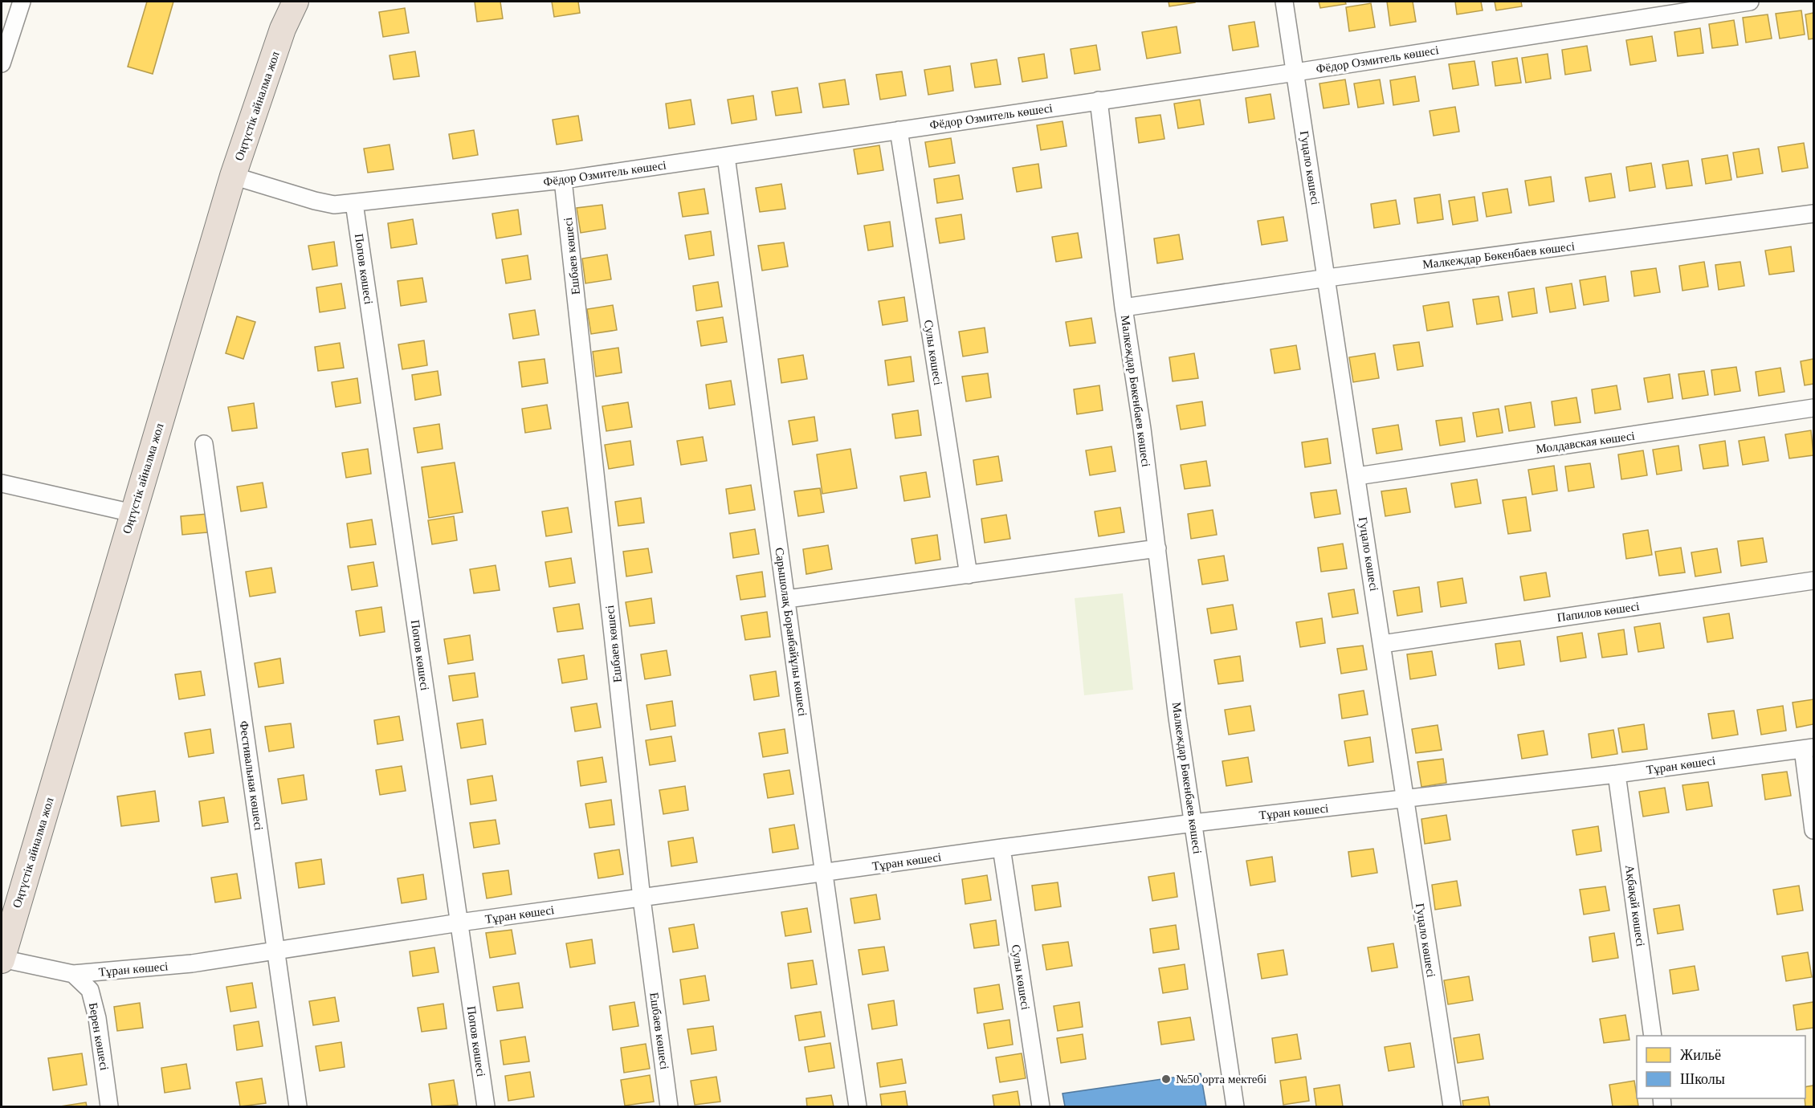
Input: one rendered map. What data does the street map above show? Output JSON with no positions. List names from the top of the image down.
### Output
{
  "streets": {
    "highway": ["Оңтүстік айналма жол"],
    "street": [
      "Фёдор Озмитель көшесі",
      "Гуцало көшесі",
      "Малкеждар Бөкенбаев көшесі",
      "Ешбаев көшесі",
      "Попов көшесі",
      "Сулы көшесі",
      "Молдавская көшесі",
      "Папилов көшесі",
      "Сарышолақ Боранбайұлы көшесі",
      "Тұран көшесі",
      "Фестивальная көшесі",
      "Ақбақай көшесі",
      "Берен көшесі"
    ]
  },
  "crossings": [
    ["Фёдор Озмитель көшесі", "Оңтүстік айналма жол"],
    ["Фёдор Озмитель көшесі", "Гуцало көшесі"],
    ["Фёдор Озмитель көшесі", "Ешбаев көшесі"],
    ["Фёдор Озмитель көшесі", "Попов көшесі"],
    ["Фёдор Озмитель көшесі", "Сулы көшесі"],
    ["Фёдор Озмитель көшесі", "Сарышолақ Боранбайұлы көшесі"],
    ["Оңтүстік айналма жол", "Тұран көшесі"],
    ["Гуцало көшесі", "Малкеждар Бөкенбаев көшесі"],
    ["Гуцало көшесі", "Молдавская көшесі"],
    ["Гуцало көшесі", "Папилов көшесі"],
    ["Гуцало көшесі", "Тұран көшесі"],
    ["Малкеждар Бөкенбаев көшесі", "Тұран көшесі"],
    ["Ешбаев көшесі", "Тұран көшесі"],
    ["Попов көшесі", "Тұран көшесі"],
    ["Сулы көшесі", "Тұран көшесі"],
    ["Сарышолақ Боранбайұлы көшесі", "Тұран көшесі"],
    ["Тұран көшесі", "Фестивальная көшесі"],
    ["Тұран көшесі", "Ақбақай көшесі"],
    ["Тұран көшесі", "Берен көшесі"]
  ],
  "places": ["№50 орта мектебі"],
  "legend": ["Жильё", "Школы"]
}
